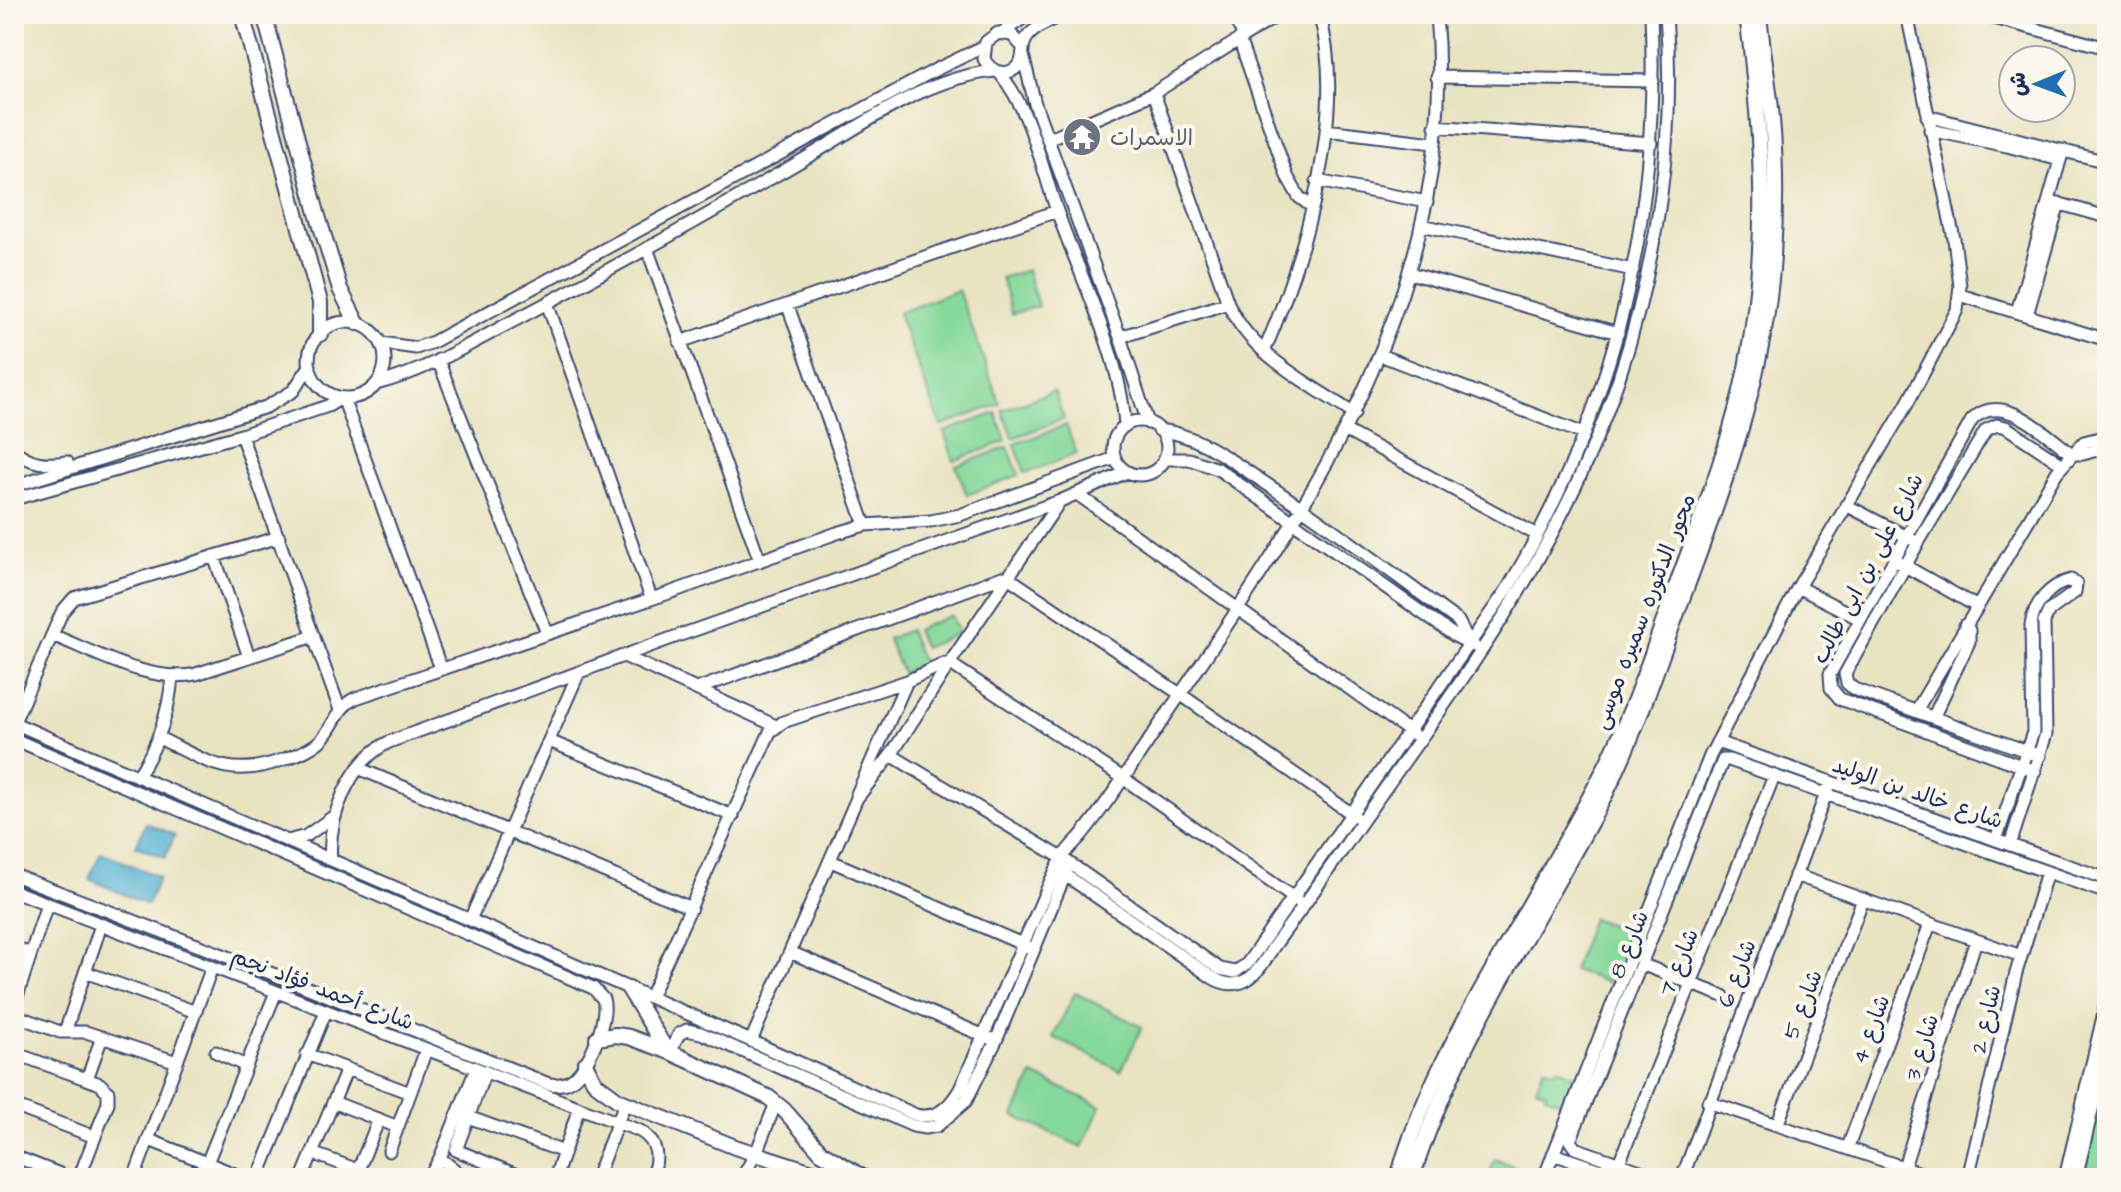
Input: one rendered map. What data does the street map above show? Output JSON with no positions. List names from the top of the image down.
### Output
{
  "streets": {
    "main road": ["محور الدكتوره سميره موسى"],
    "street": [
      "شارع على بن ابى طالب",
      "شارع خالد بن الوليد",
      "شارع 8",
      "شارع 7",
      "شارع 6",
      "شارع أحمد فؤاد نجم",
      "شارع 5",
      "شارع 2",
      "شارع 4",
      "شارع 3"
    ]
  },
  "crossings": [
    ["شارع خالد بن الوليد", "شارع 8"],
    ["شارع خالد بن الوليد", "شارع 7"],
    ["شارع خالد بن الوليد", "شارع 6"],
    ["شارع خالد بن الوليد", "شارع 2"],
    ["شارع 8", "شارع 7"]
  ],
  "places": {
    "temple": ["الاسمرات"]
  },
  "north": "left"
}
